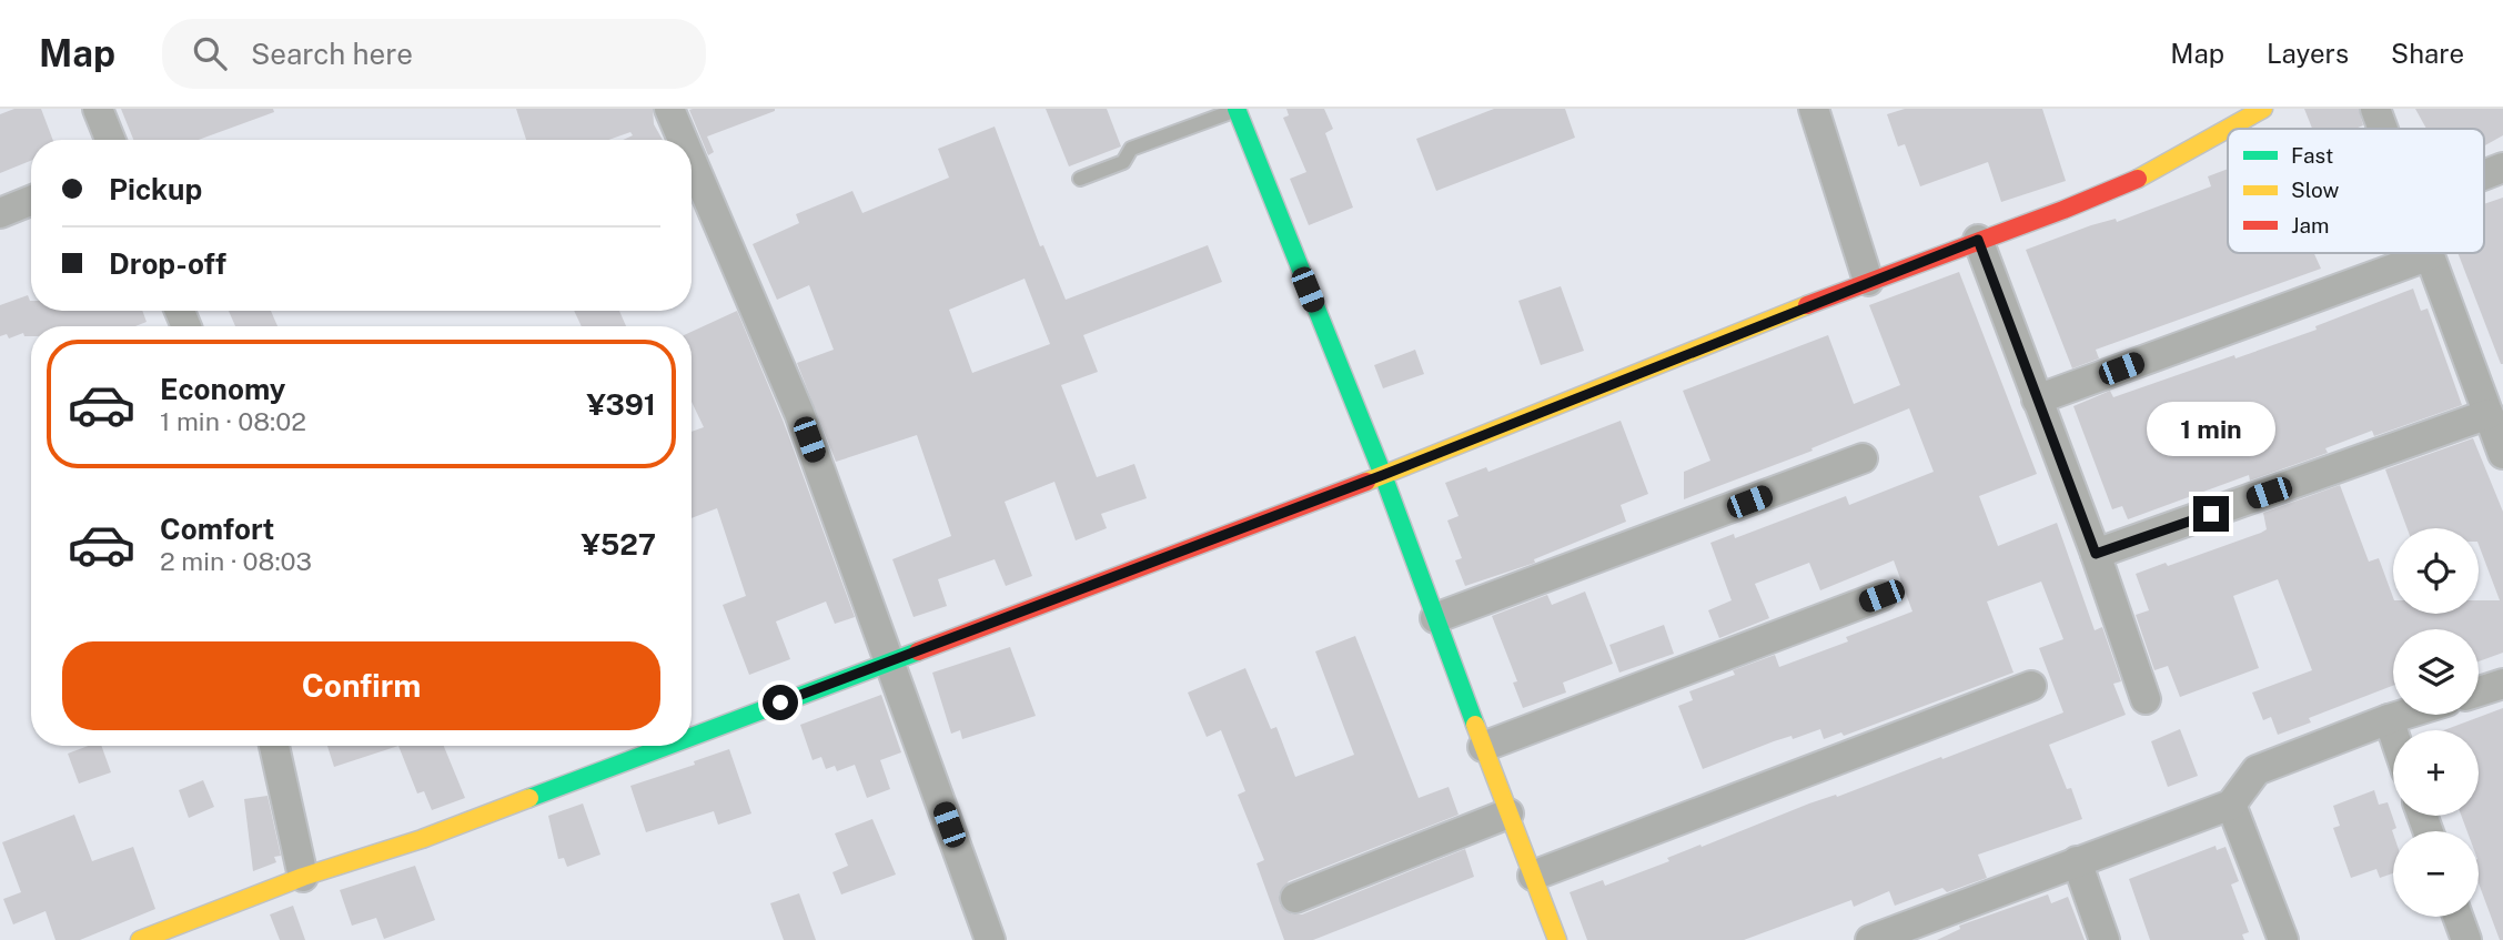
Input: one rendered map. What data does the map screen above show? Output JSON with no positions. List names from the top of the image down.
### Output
{
  "legend": ["Fast", "Slow", "Jam"],
  "page": {
    "header": "Map",
    "search": "Search here",
    "nav": ["Map", "Layers", "Share"],
    "banner": ["Pickup", "Drop-off"],
    "list": [
      {
        "name": "Economy",
        "note": "1 min · 08:02",
        "value": "¥391"
      },
      {
        "name": "Comfort",
        "note": "2 min · 08:03",
        "value": "¥527"
      }
    ],
    "bubble": "1 min",
    "map_buttons": ["+", "−"],
    "buttons": "Confirm"
  }
}
